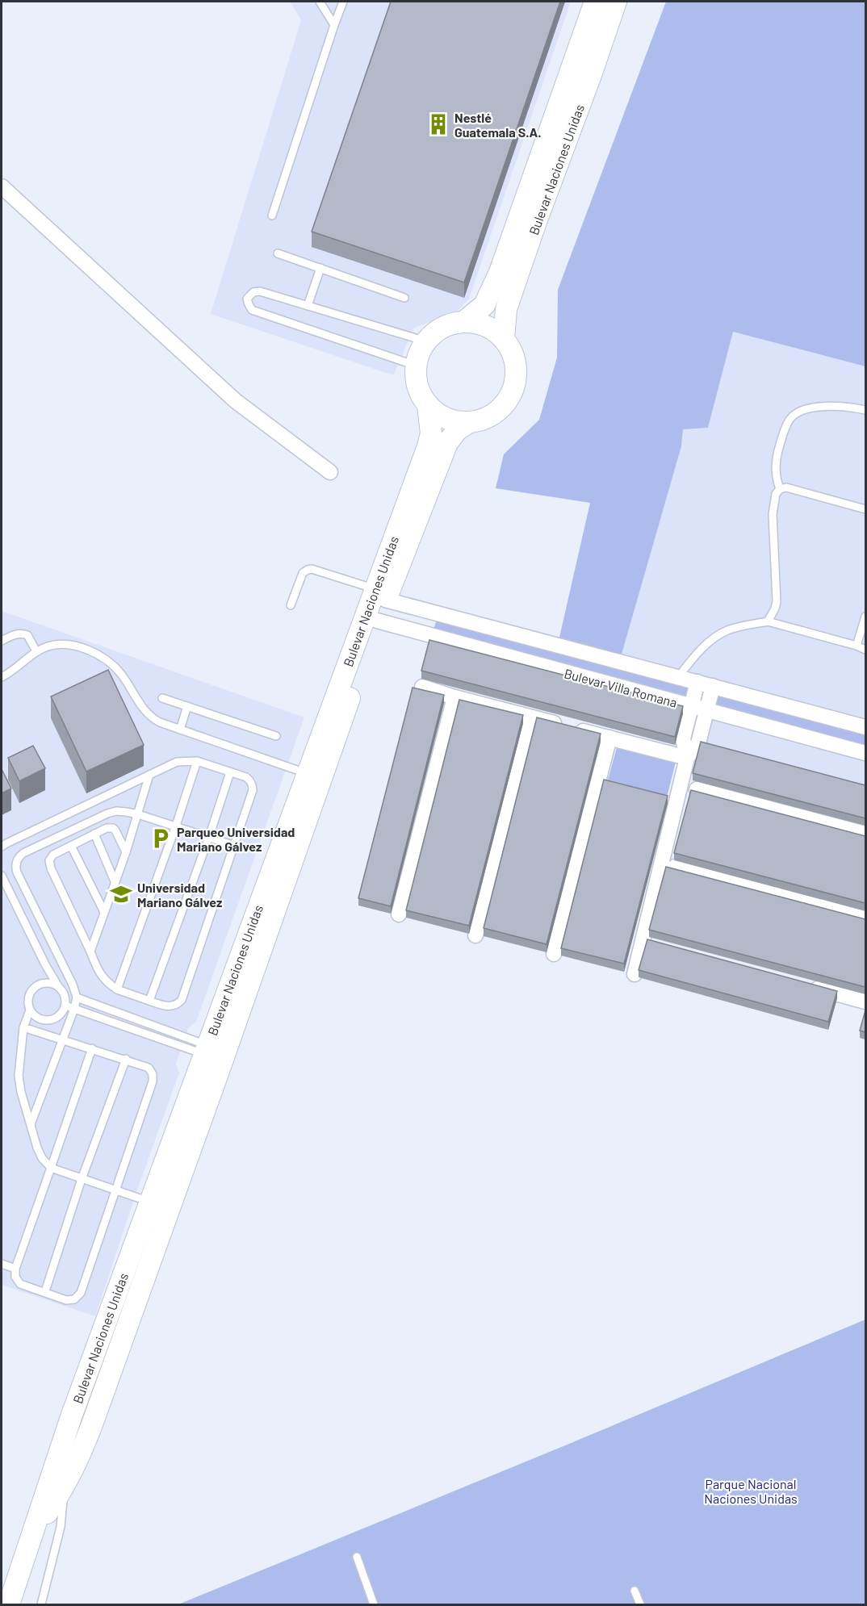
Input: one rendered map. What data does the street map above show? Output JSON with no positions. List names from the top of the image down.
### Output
{
  "streets": {
    "main road": ["Bulevar Naciones Unidas"],
    "street": ["Bulevar Villa Romana"]
  },
  "crossings": [
    ["Bulevar Naciones Unidas", "Bulevar Villa Romana"]
  ],
  "parks": ["Parque Nacional Naciones Unidas"],
  "places": {
    "building": ["Nestlé Guatemala S.A."],
    "parking": ["Parqueo Universidad Mariano Gálvez"],
    "school or university": ["Universidad Mariano Gálvez"]
  }
}
